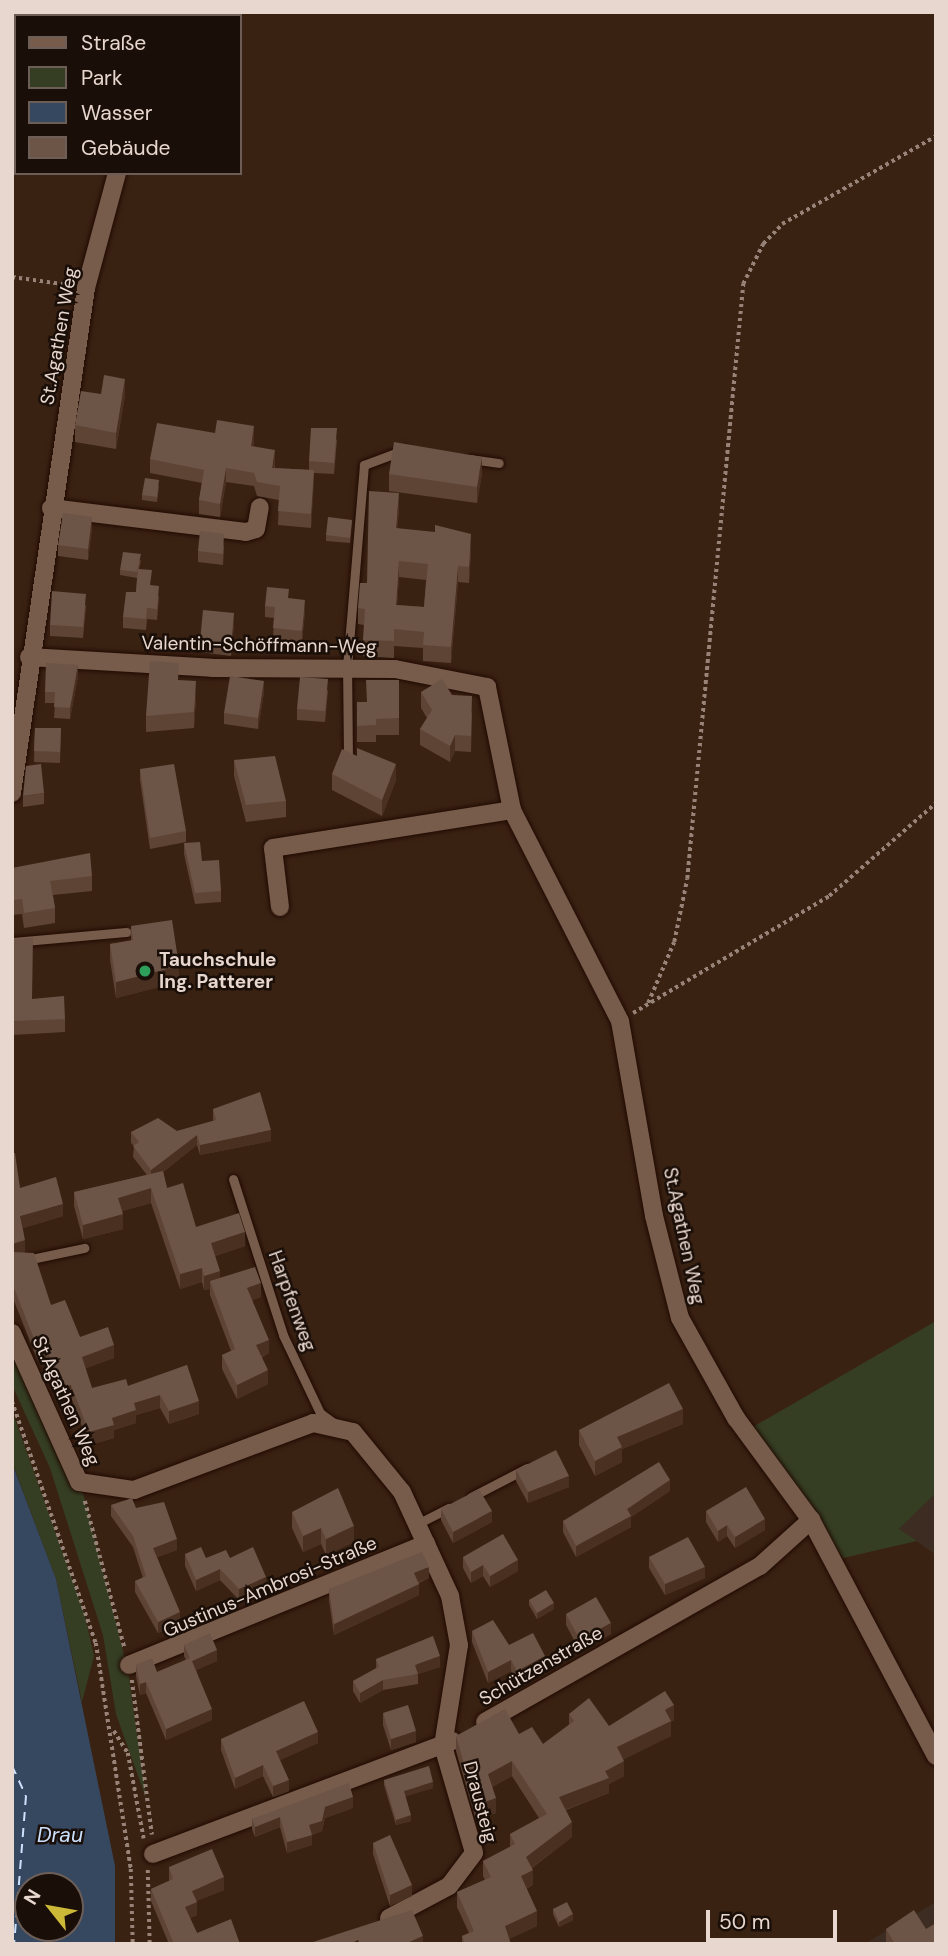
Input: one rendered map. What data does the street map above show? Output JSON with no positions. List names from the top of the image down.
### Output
{
  "streets": {
    "street": [
      "St.Agathen Weg",
      "Valentin-Schöffmann-Weg",
      "Gustinus-Ambrosi-Straße",
      "Schützenstraße",
      "Drausteig"
    ],
    "lane": ["Harpfenweg"]
  },
  "crossings": [
    ["St.Agathen Weg", "Valentin-Schöffmann-Weg"],
    ["St.Agathen Weg", "Harpfenweg"],
    ["St.Agathen Weg", "Schützenstraße"],
    ["Schützenstraße", "Drausteig"]
  ],
  "water": ["Drau"],
  "places": ["Tauchschule Ing. Patterer"],
  "legend": [
    "Straße",
    "Park",
    "Wasser",
    "Gebäude"
  ],
  "scale_bar": "50 m",
  "north": "top left"
}
